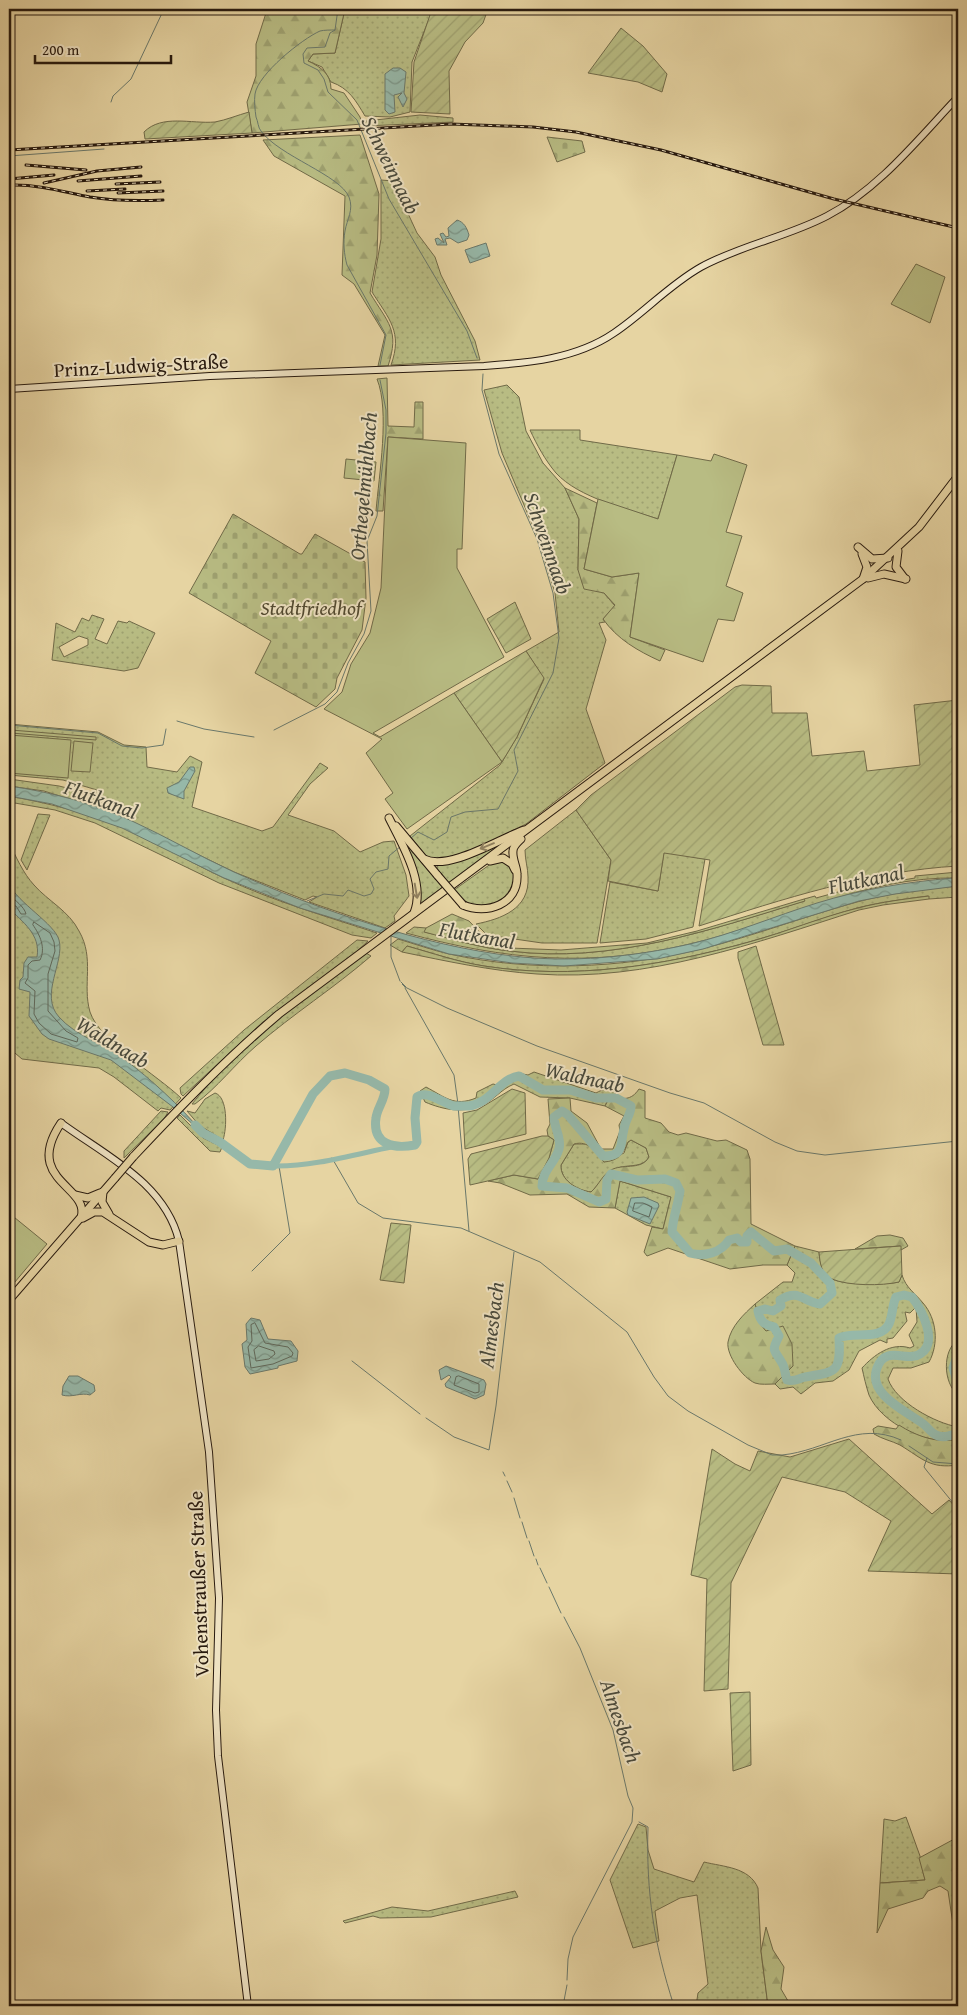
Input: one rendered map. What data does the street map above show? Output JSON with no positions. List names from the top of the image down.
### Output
{
  "streets": {
    "main road": ["Prinz-Ludwig-Straße", "Vohenstraußer Straße"]
  },
  "water": [
    "Schweinnaab",
    "Orthegelmühlbach",
    "Flutkanal",
    "Waldnaab",
    "Almesbach"
  ],
  "parks": ["Stadtfriedhof"],
  "scale_bar": "200 m"
}
